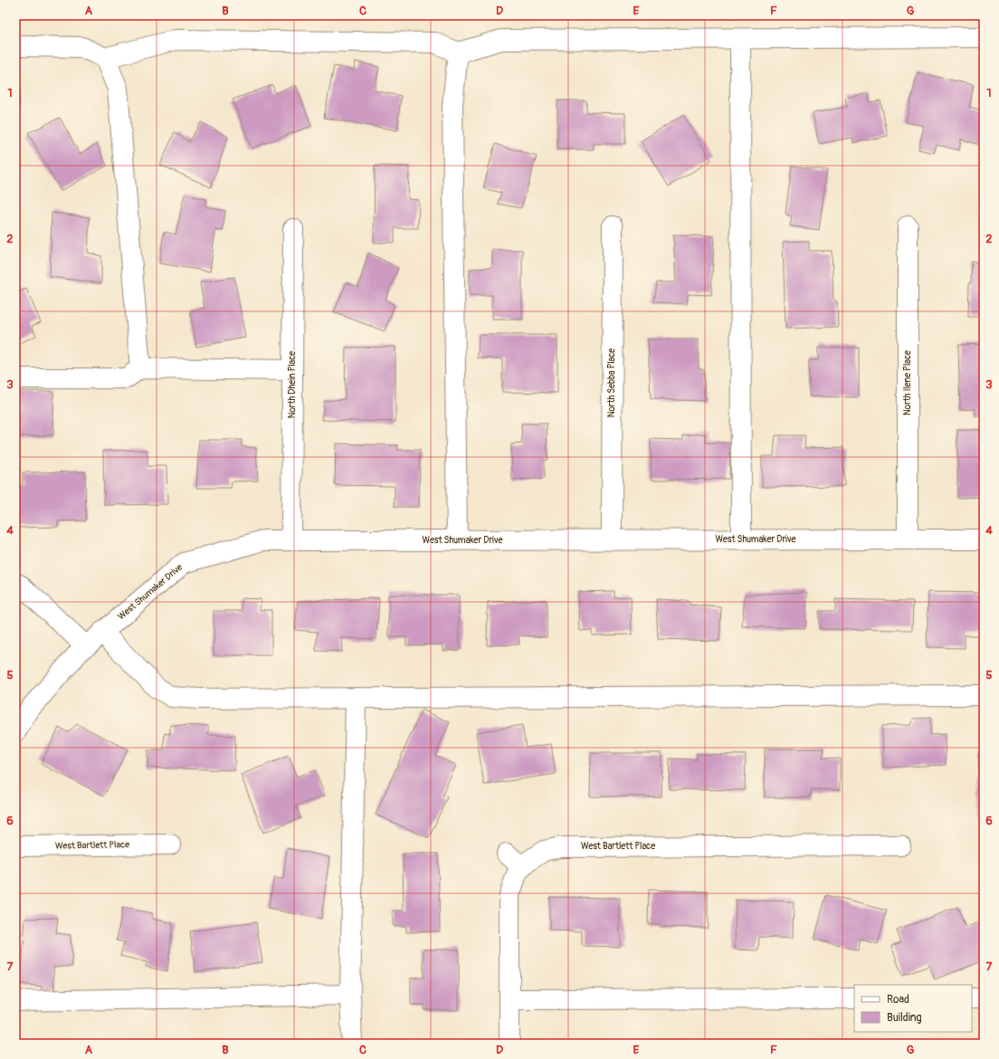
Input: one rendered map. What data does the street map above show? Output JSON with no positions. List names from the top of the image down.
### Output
{
  "streets": {
    "street": [
      "North Sebba Place",
      "North Ilene Place",
      "North Dhein Place",
      "West Shumaker Drive",
      "West Bartlett Place"
    ]
  },
  "crossings": [
    ["North Sebba Place", "West Shumaker Drive"],
    ["North Ilene Place", "West Shumaker Drive"],
    ["North Dhein Place", "West Shumaker Drive"]
  ],
  "legend": ["Road", "Building"],
  "grid": {
    "columns": [
      "A",
      "B",
      "C",
      "D",
      "E",
      "F",
      "G"
    ],
    "rows": [
      "1",
      "2",
      "3",
      "4",
      "5",
      "6",
      "7"
    ]
  }
}
